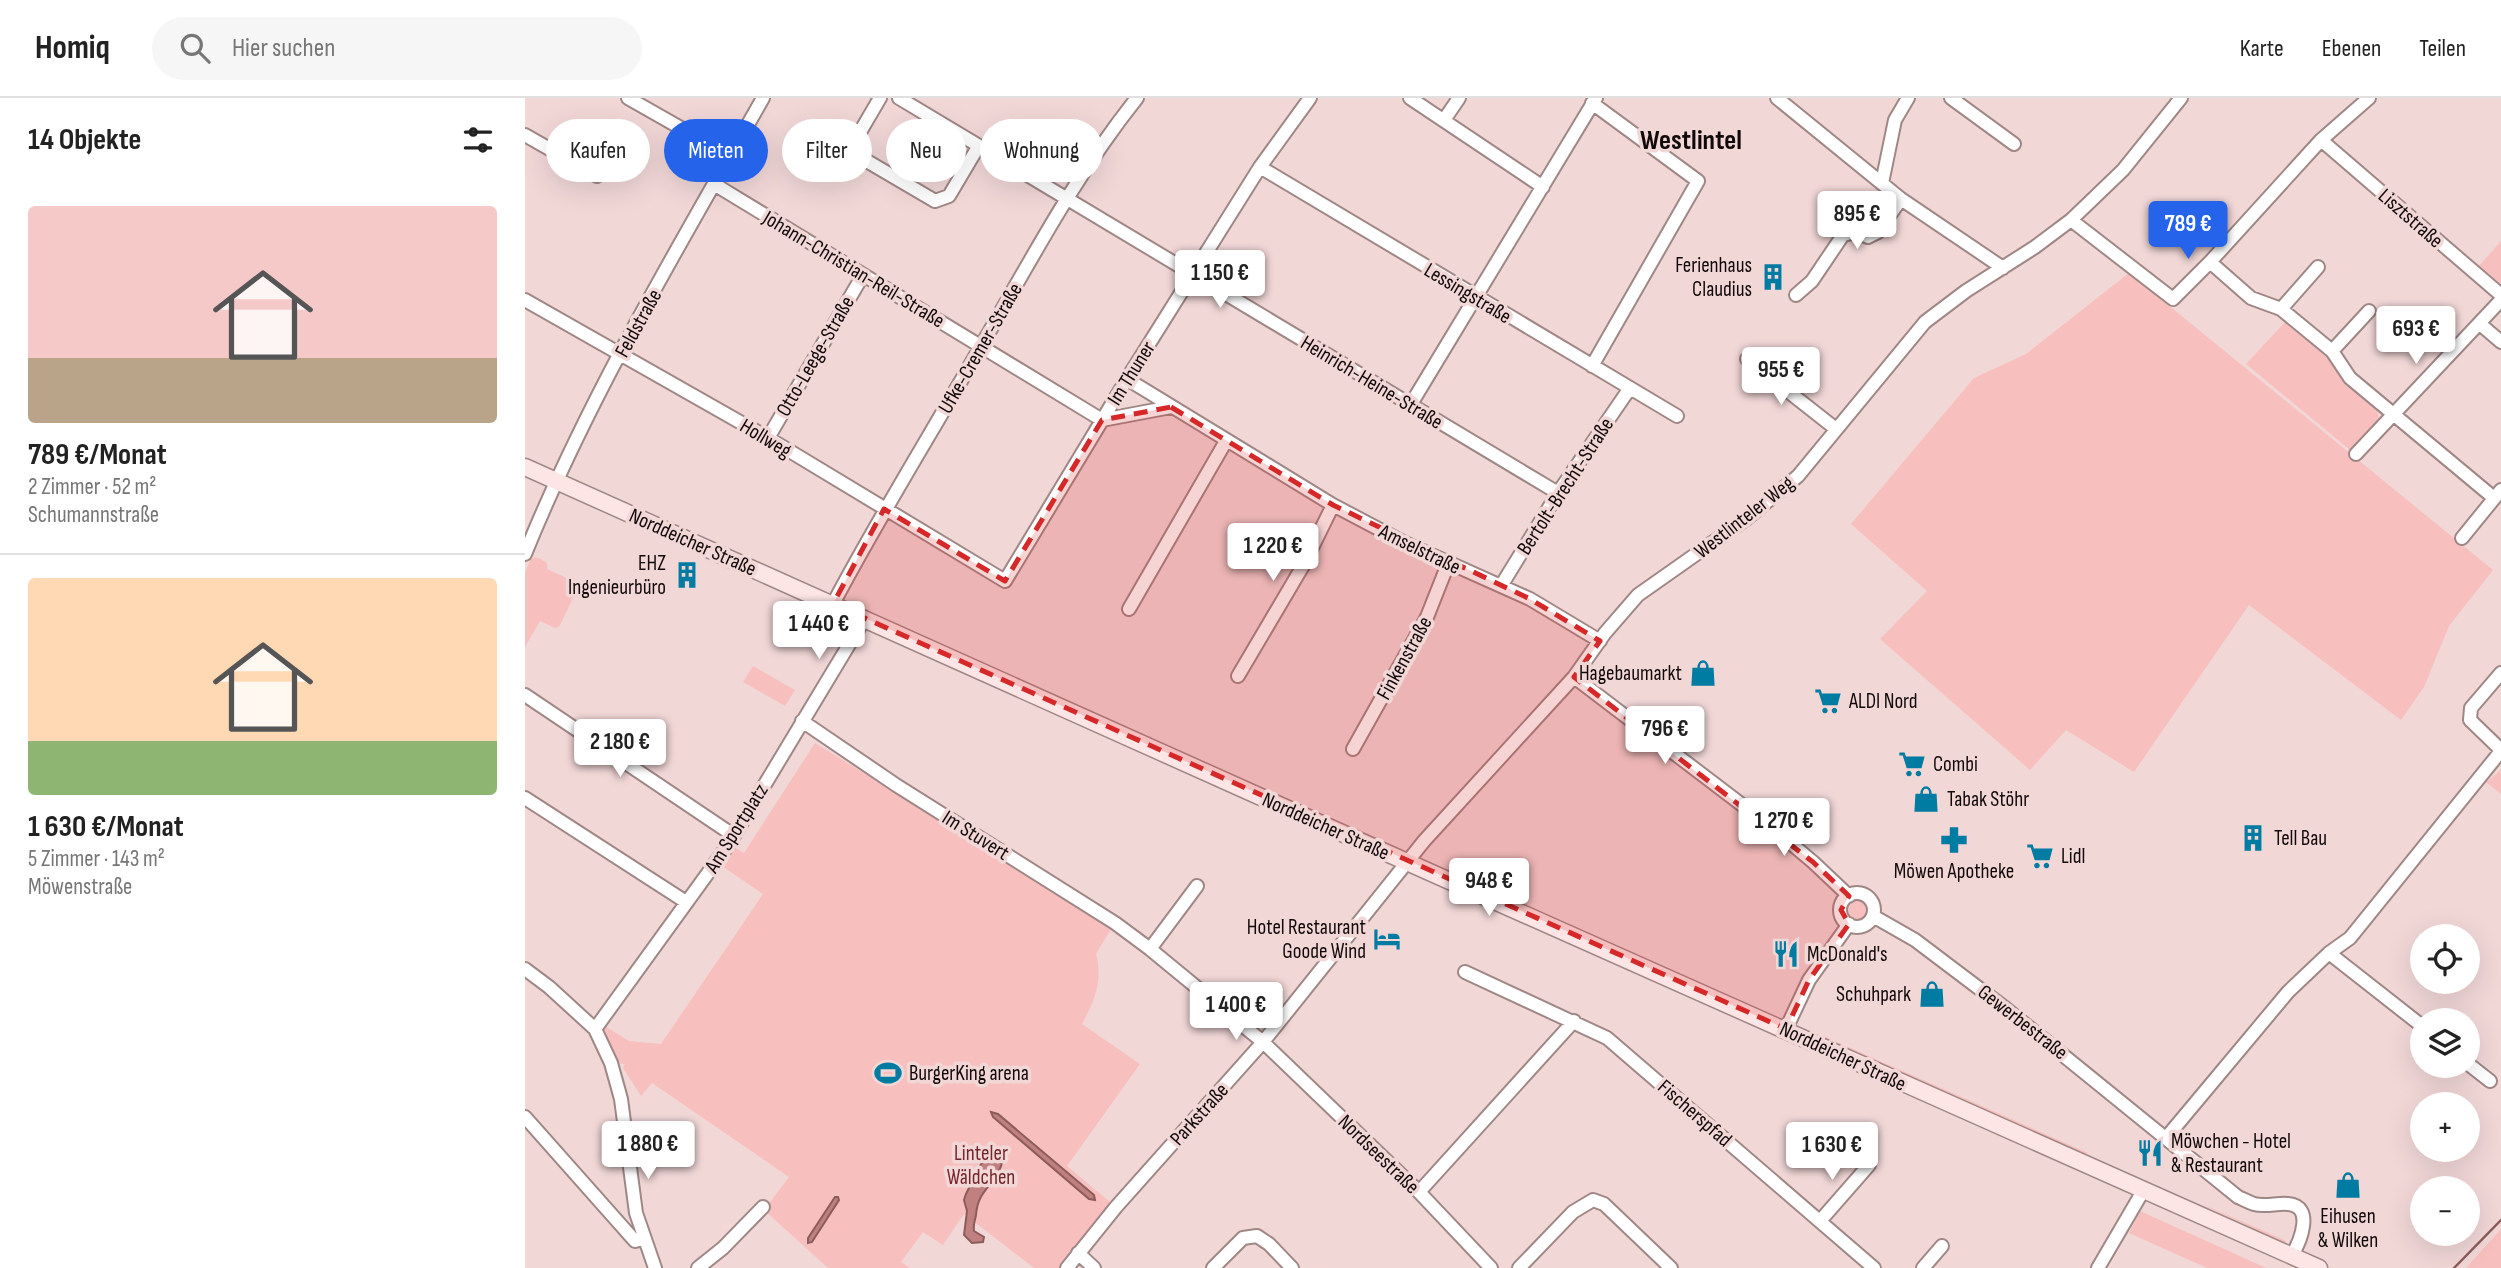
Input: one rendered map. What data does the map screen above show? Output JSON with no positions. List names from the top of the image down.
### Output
{
  "streets": {
    "main road": ["Norddeicher Straße"],
    "street": [
      "Lisztstraße",
      "Johann-Christian-Reil-Straße",
      "Lessingstraße",
      "Feldstraße",
      "Ufke-Cremer-Straße",
      "Otto-Leege-Straße",
      "Im Thuner",
      "Heinrich-Heine-Straße",
      "Hollweg",
      "Bertolt-Brecht-Straße",
      "Westlinteler Weg",
      "Amselstraße",
      "Finkenstraße",
      "Am Sportplatz",
      "Im Stuvert",
      "Gewerbestraße",
      "Fischerspfad",
      "Parkstraße",
      "Nordseestraße"
    ]
  },
  "crossings": [
    ["Johann-Christian-Reil-Straße", "Feldstraße"],
    ["Johann-Christian-Reil-Straße", "Ufke-Cremer-Straße"],
    ["Johann-Christian-Reil-Straße", "Otto-Leege-Straße"],
    ["Johann-Christian-Reil-Straße", "Im Thuner"],
    ["Lessingstraße", "Im Thuner"],
    ["Lessingstraße", "Bertolt-Brecht-Straße"],
    ["Feldstraße", "Hollweg"],
    ["Feldstraße", "Norddeicher Straße"],
    ["Ufke-Cremer-Straße", "Heinrich-Heine-Straße"],
    ["Ufke-Cremer-Straße", "Hollweg"],
    ["Ufke-Cremer-Straße", "Norddeicher Straße"],
    ["Otto-Leege-Straße", "Hollweg"],
    ["Im Thuner", "Heinrich-Heine-Straße"],
    ["Im Thuner", "Hollweg"],
    ["Im Thuner", "Amselstraße"],
    ["Heinrich-Heine-Straße", "Bertolt-Brecht-Straße"],
    ["Bertolt-Brecht-Straße", "Amselstraße"],
    ["Westlinteler Weg", "Norddeicher Straße"],
    ["Westlinteler Weg", "Amselstraße"],
    ["Westlinteler Weg", "Gewerbestraße"],
    ["Westlinteler Weg", "Parkstraße"],
    ["Norddeicher Straße", "Am Sportplatz"],
    ["Norddeicher Straße", "Gewerbestraße"],
    ["Norddeicher Straße", "Parkstraße"],
    ["Amselstraße", "Finkenstraße"],
    ["Am Sportplatz", "Im Stuvert"],
    ["Im Stuvert", "Parkstraße"],
    ["Im Stuvert", "Nordseestraße"],
    ["Parkstraße", "Nordseestraße"]
  ],
  "districts": ["Westlintel"],
  "parks": ["Linteler Wäldchen"],
  "places": {
    "building": ["Ferienhaus Claudius", "EHZ Ingenieurbüro", "Tell Bau"],
    "shop": [
      "Hagebaumarkt",
      "Tabak Stöhr",
      "Schuhpark",
      "Eihusen & Wilken"
    ],
    "supermarket": ["ALDI Nord", "Combi", "Lidl"],
    "pharmacy": ["Möwen Apotheke"],
    "hotel": ["Hotel Restaurant Goode Wind"],
    "restaurant": ["McDonald's", "Möwchen - Hotel & Restaurant"],
    "sports": ["BurgerKing arena"]
  },
  "page": {
    "header": "Homiq",
    "search": "Hier suchen",
    "nav": ["Karte", "Ebenen", "Teilen"],
    "heading": "14 Objekte",
    "chip": [
      "Kaufen",
      "Mieten",
      "Filter",
      "Neu",
      "Wohnung"
    ],
    "list": [
      {
        "name": "789 €/Monat",
        "note": "2 Zimmer · 52 m² · Schumannstraße"
      },
      {
        "name": "1 630 €/Monat",
        "note": "5 Zimmer · 143 m² · Möwenstraße"
      }
    ],
    "price": [
      "895 €",
      "789 €",
      "1 150 €",
      "693 €",
      "955 €",
      "1 220 €",
      "1 440 €",
      "796 €",
      "2 180 €",
      "1 270 €",
      "948 €",
      "1 400 €",
      "1 880 €",
      "1 630 €"
    ],
    "map_buttons": ["+", "−"]
  }
}
